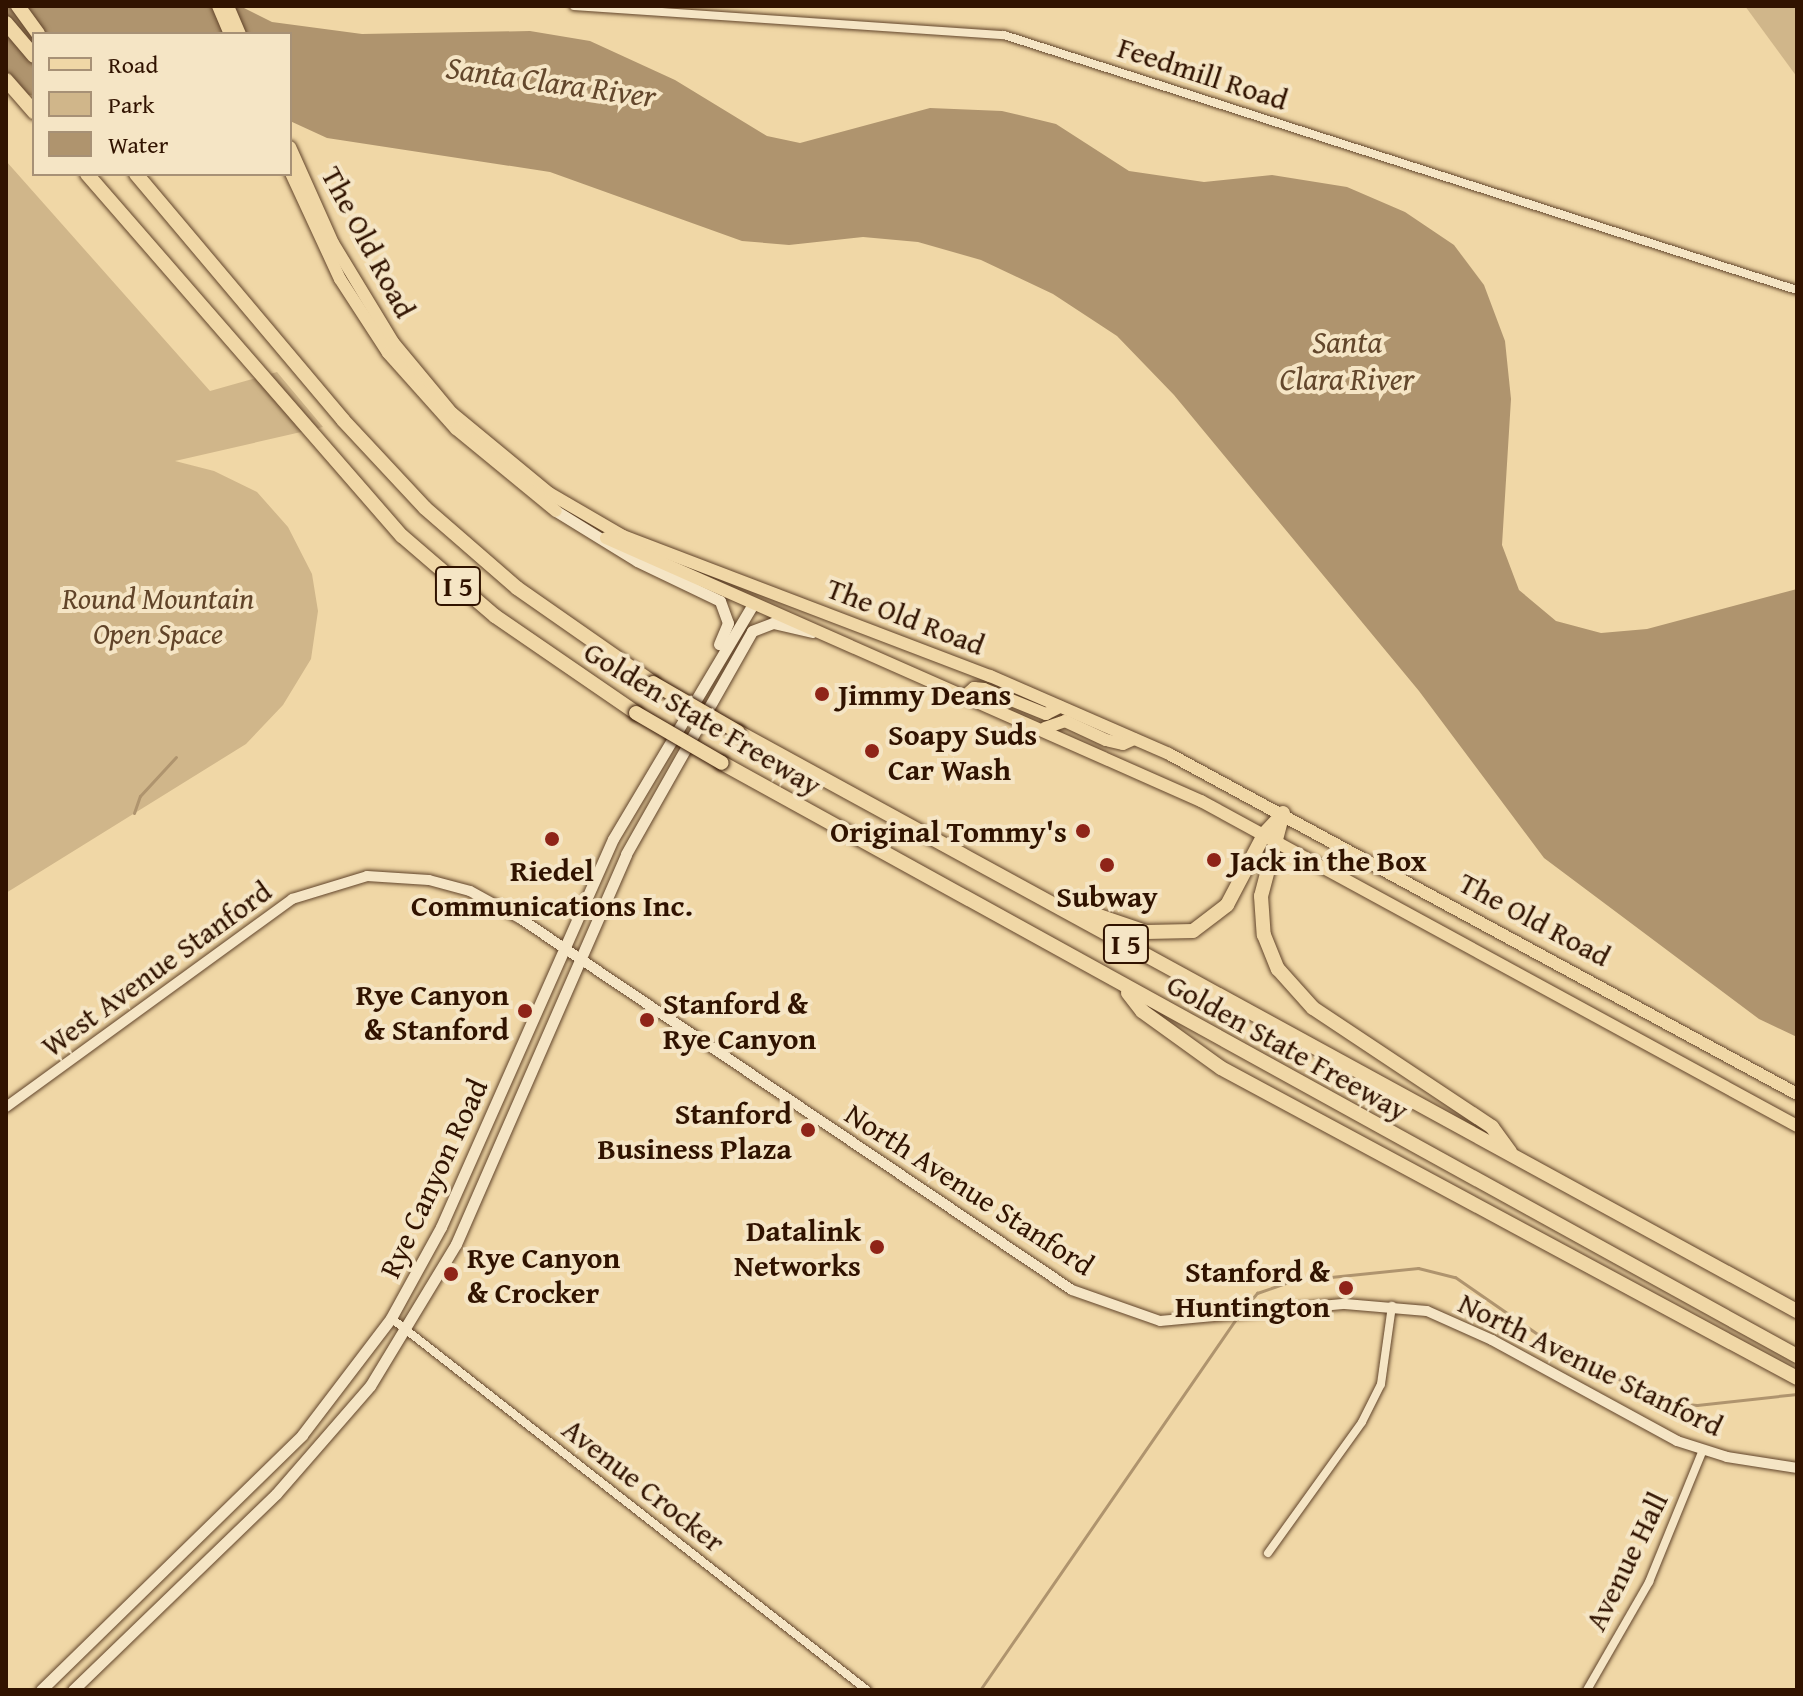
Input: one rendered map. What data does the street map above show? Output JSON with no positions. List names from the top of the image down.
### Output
{
  "streets": {
    "highway": ["I 5", "Golden State Freeway"],
    "main road": ["The Old Road", "Rye Canyon Road"],
    "street": [
      "Feedmill Road",
      "West Avenue Stanford",
      "North Avenue Stanford",
      "Avenue Crocker",
      "Avenue Hall"
    ]
  },
  "crossings": [
    ["The Old Road", "Rye Canyon Road"],
    ["West Avenue Stanford", "Rye Canyon Road"],
    ["West Avenue Stanford", "North Avenue Stanford"],
    ["Rye Canyon Road", "North Avenue Stanford"],
    ["Rye Canyon Road", "Avenue Crocker"],
    ["North Avenue Stanford", "Avenue Hall"]
  ],
  "water": ["Santa Clara River"],
  "parks": ["Round Mountain Open Space"],
  "places": [
    "Jimmy Deans",
    "Soapy Suds Car Wash",
    "Original Tommy's",
    "Riedel Communications Inc.",
    "Jack in the Box",
    "Subway",
    "Rye Canyon & Stanford",
    "Stanford & Rye Canyon",
    "Stanford Business Plaza",
    "Datalink Networks",
    "Rye Canyon & Crocker",
    "Stanford & Huntington"
  ],
  "legend": ["Road", "Park", "Water"]
}
